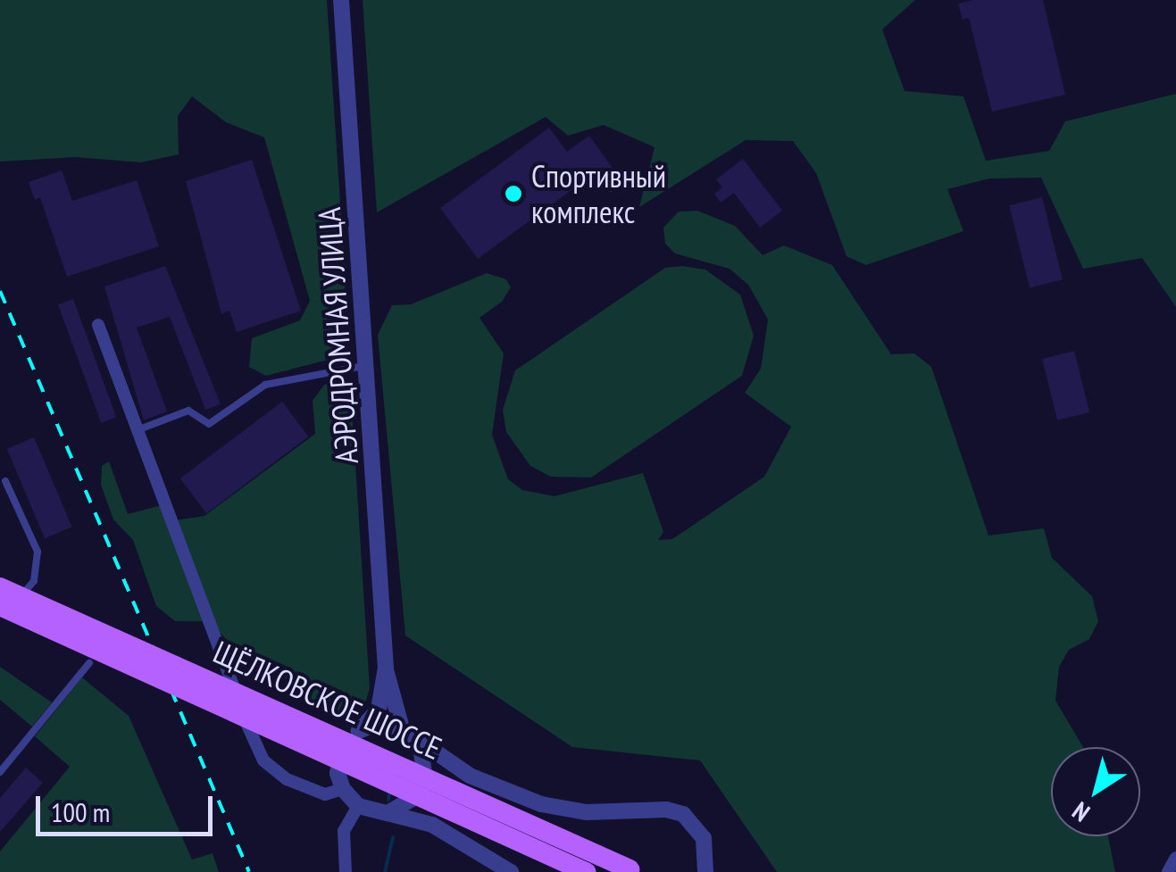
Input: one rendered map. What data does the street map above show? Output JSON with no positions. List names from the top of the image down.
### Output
{
  "streets": {
    "main road": ["ЩЁЛКОВСКОЕ ШОССЕ"],
    "street": ["АЭРОДРОМНАЯ УЛИЦА"]
  },
  "places": ["Спортивный комплекс"],
  "scale_bar": "100 m",
  "north": "bottom left"
}
